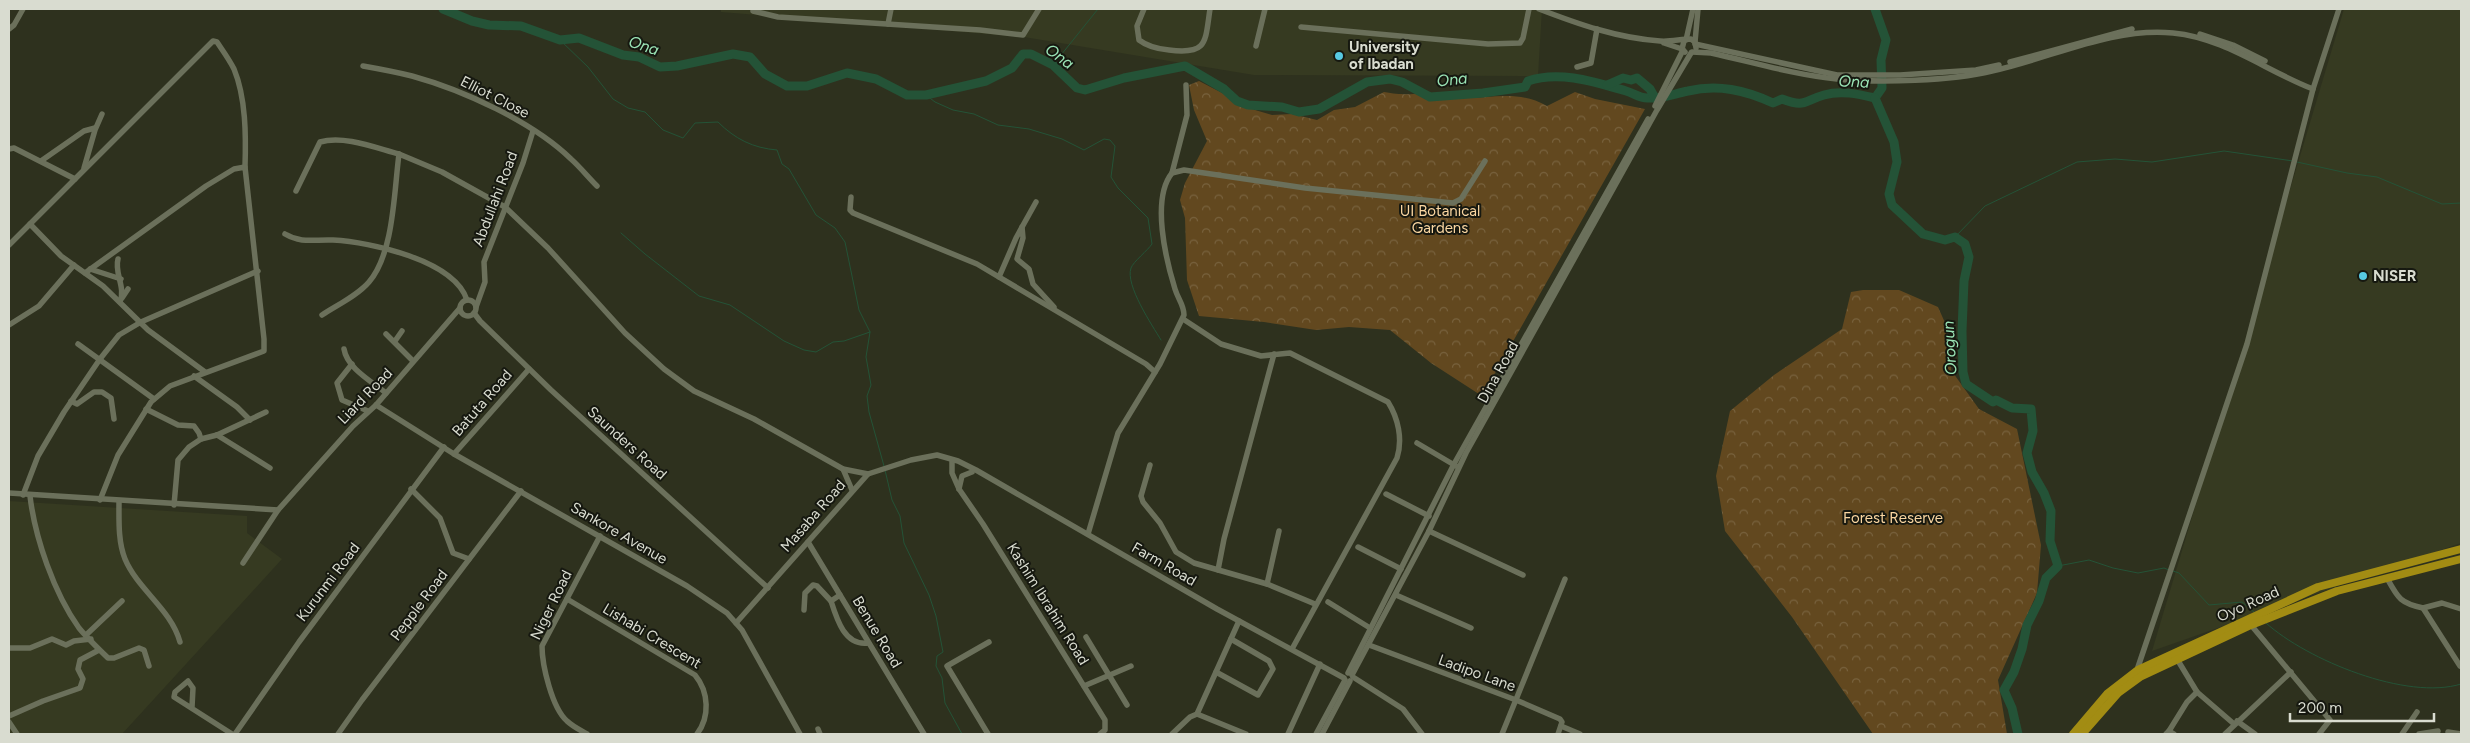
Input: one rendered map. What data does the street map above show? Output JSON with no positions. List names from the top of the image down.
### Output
{
  "streets": {
    "highway": ["Oyo Road"],
    "street": [
      "Elliot Close",
      "Abdullahi Road",
      "Dina Road",
      "Liard Road",
      "Batuta Road",
      "Saunders Road",
      "Masaba Road",
      "Sankore Avenue",
      "Farm Road",
      "Kurunmi Road",
      "Kashim Ibrahim Road",
      "Pepple Road",
      "Niger Road",
      "Benue Road",
      "Lishabi Crescent",
      "Ladipo Lane"
    ]
  },
  "crossings": [
    ["Elliot Close", "Abdullahi Road"],
    ["Abdullahi Road", "Liard Road"],
    ["Abdullahi Road", "Saunders Road"],
    ["Dina Road", "Farm Road"],
    ["Dina Road", "Ladipo Lane"],
    ["Liard Road", "Saunders Road"],
    ["Liard Road", "Sankore Avenue"],
    ["Batuta Road", "Saunders Road"],
    ["Batuta Road", "Sankore Avenue"],
    ["Saunders Road", "Masaba Road"],
    ["Masaba Road", "Sankore Avenue"],
    ["Masaba Road", "Farm Road"],
    ["Masaba Road", "Benue Road"],
    ["Sankore Avenue", "Kurunmi Road"],
    ["Sankore Avenue", "Pepple Road"],
    ["Sankore Avenue", "Niger Road"],
    ["Farm Road", "Kashim Ibrahim Road"],
    ["Niger Road", "Lishabi Crescent"]
  ],
  "water": ["Ona", "Orogun"],
  "parks": ["UI Botanical Gardens", "Forest Reserve"],
  "places": ["University of Ibadan", "NISER"],
  "scale_bar": "200 m"
}
